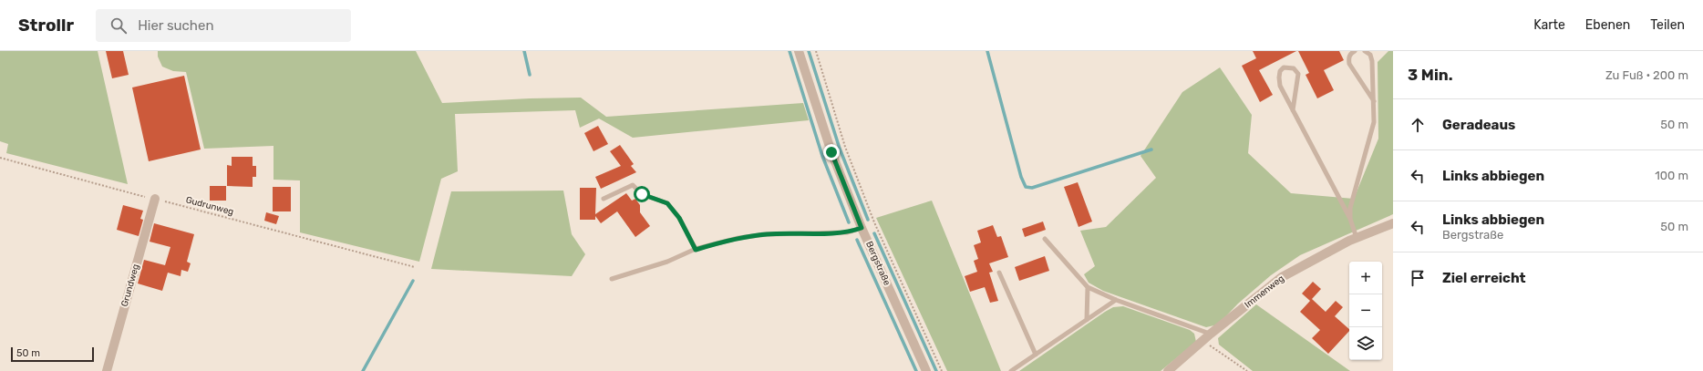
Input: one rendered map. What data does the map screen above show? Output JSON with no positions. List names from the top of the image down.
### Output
{
  "streets": {
    "street": ["Bergstraße", "Grundweg", "Immenweg"],
    "path": ["Gudrunweg"]
  },
  "crossings": [
    ["Gudrunweg", "Grundweg"]
  ],
  "scale_bar": "50 m",
  "page": {
    "header": "Strollr",
    "search": "Hier suchen",
    "nav": ["Karte", "Ebenen", "Teilen"],
    "heading": ["3 Min.", "Zu Fuß · 200 m"],
    "list": [
      ["Geradeaus", "50 m"],
      ["Links abbiegen", "100 m"],
      ["Links abbiegen", "Bergstraße", "50 m"],
      "Ziel erreicht"
    ],
    "map_buttons": ["+", "−"],
    "scale": "50 m"
  }
}
